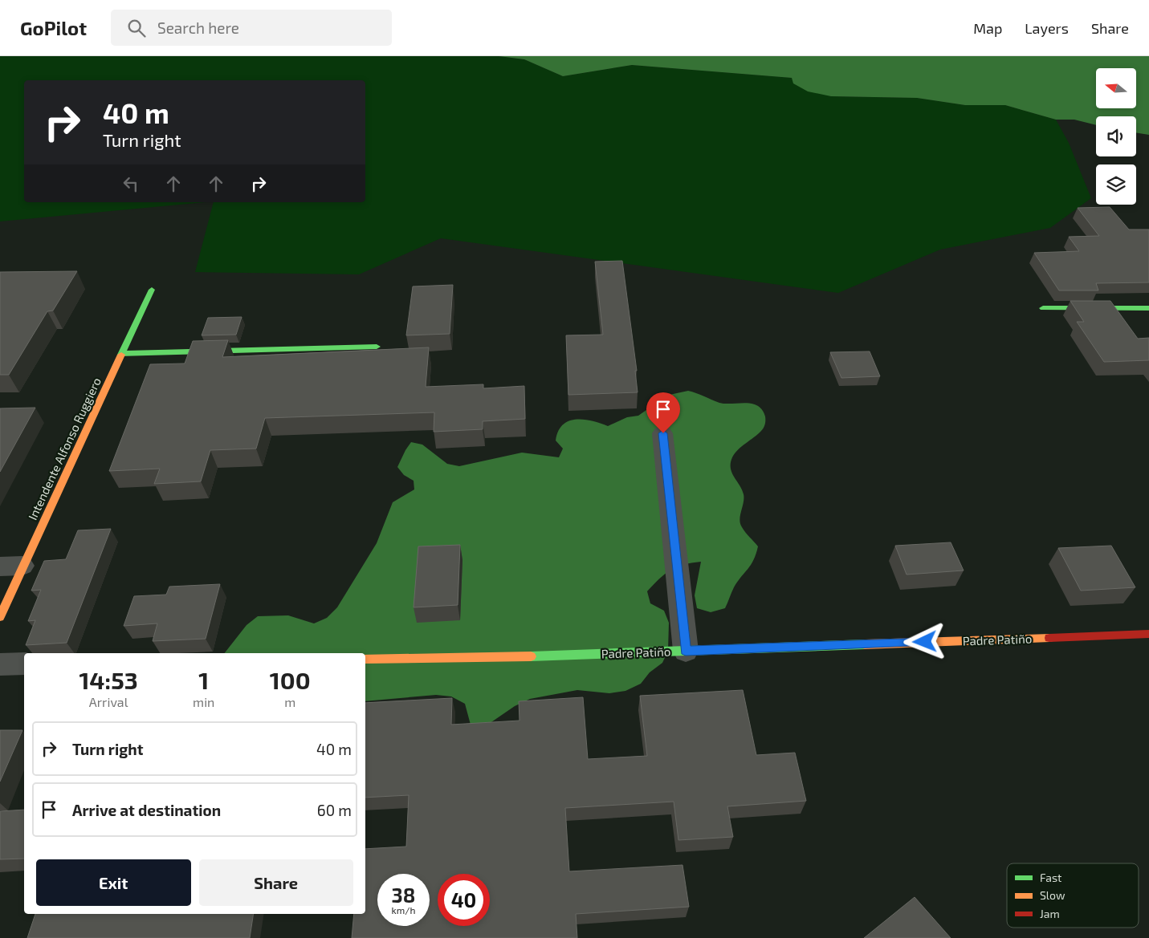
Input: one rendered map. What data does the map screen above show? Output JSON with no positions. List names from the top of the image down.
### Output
{
  "streets": {
    "street": ["Intendente Alfonso Ruggiero", "Padre Patiño"]
  },
  "legend": ["Fast", "Slow", "Jam"],
  "north": "left",
  "page": {
    "header": "GoPilot",
    "search": "Search here",
    "nav": ["Map", "Layers", "Share"],
    "turn": ["40 m", "Turn right"],
    "eta": [
      "14:53",
      "Arrival",
      "1",
      "min",
      "100",
      "m"
    ],
    "list": [
      {
        "name": "Turn right",
        "value": "40 m"
      },
      {
        "name": "Arrive at destination",
        "value": "60 m"
      }
    ],
    "buttons": ["Exit", "Share"],
    "speed": "38 km/h",
    "limit": "40"
  }
}
